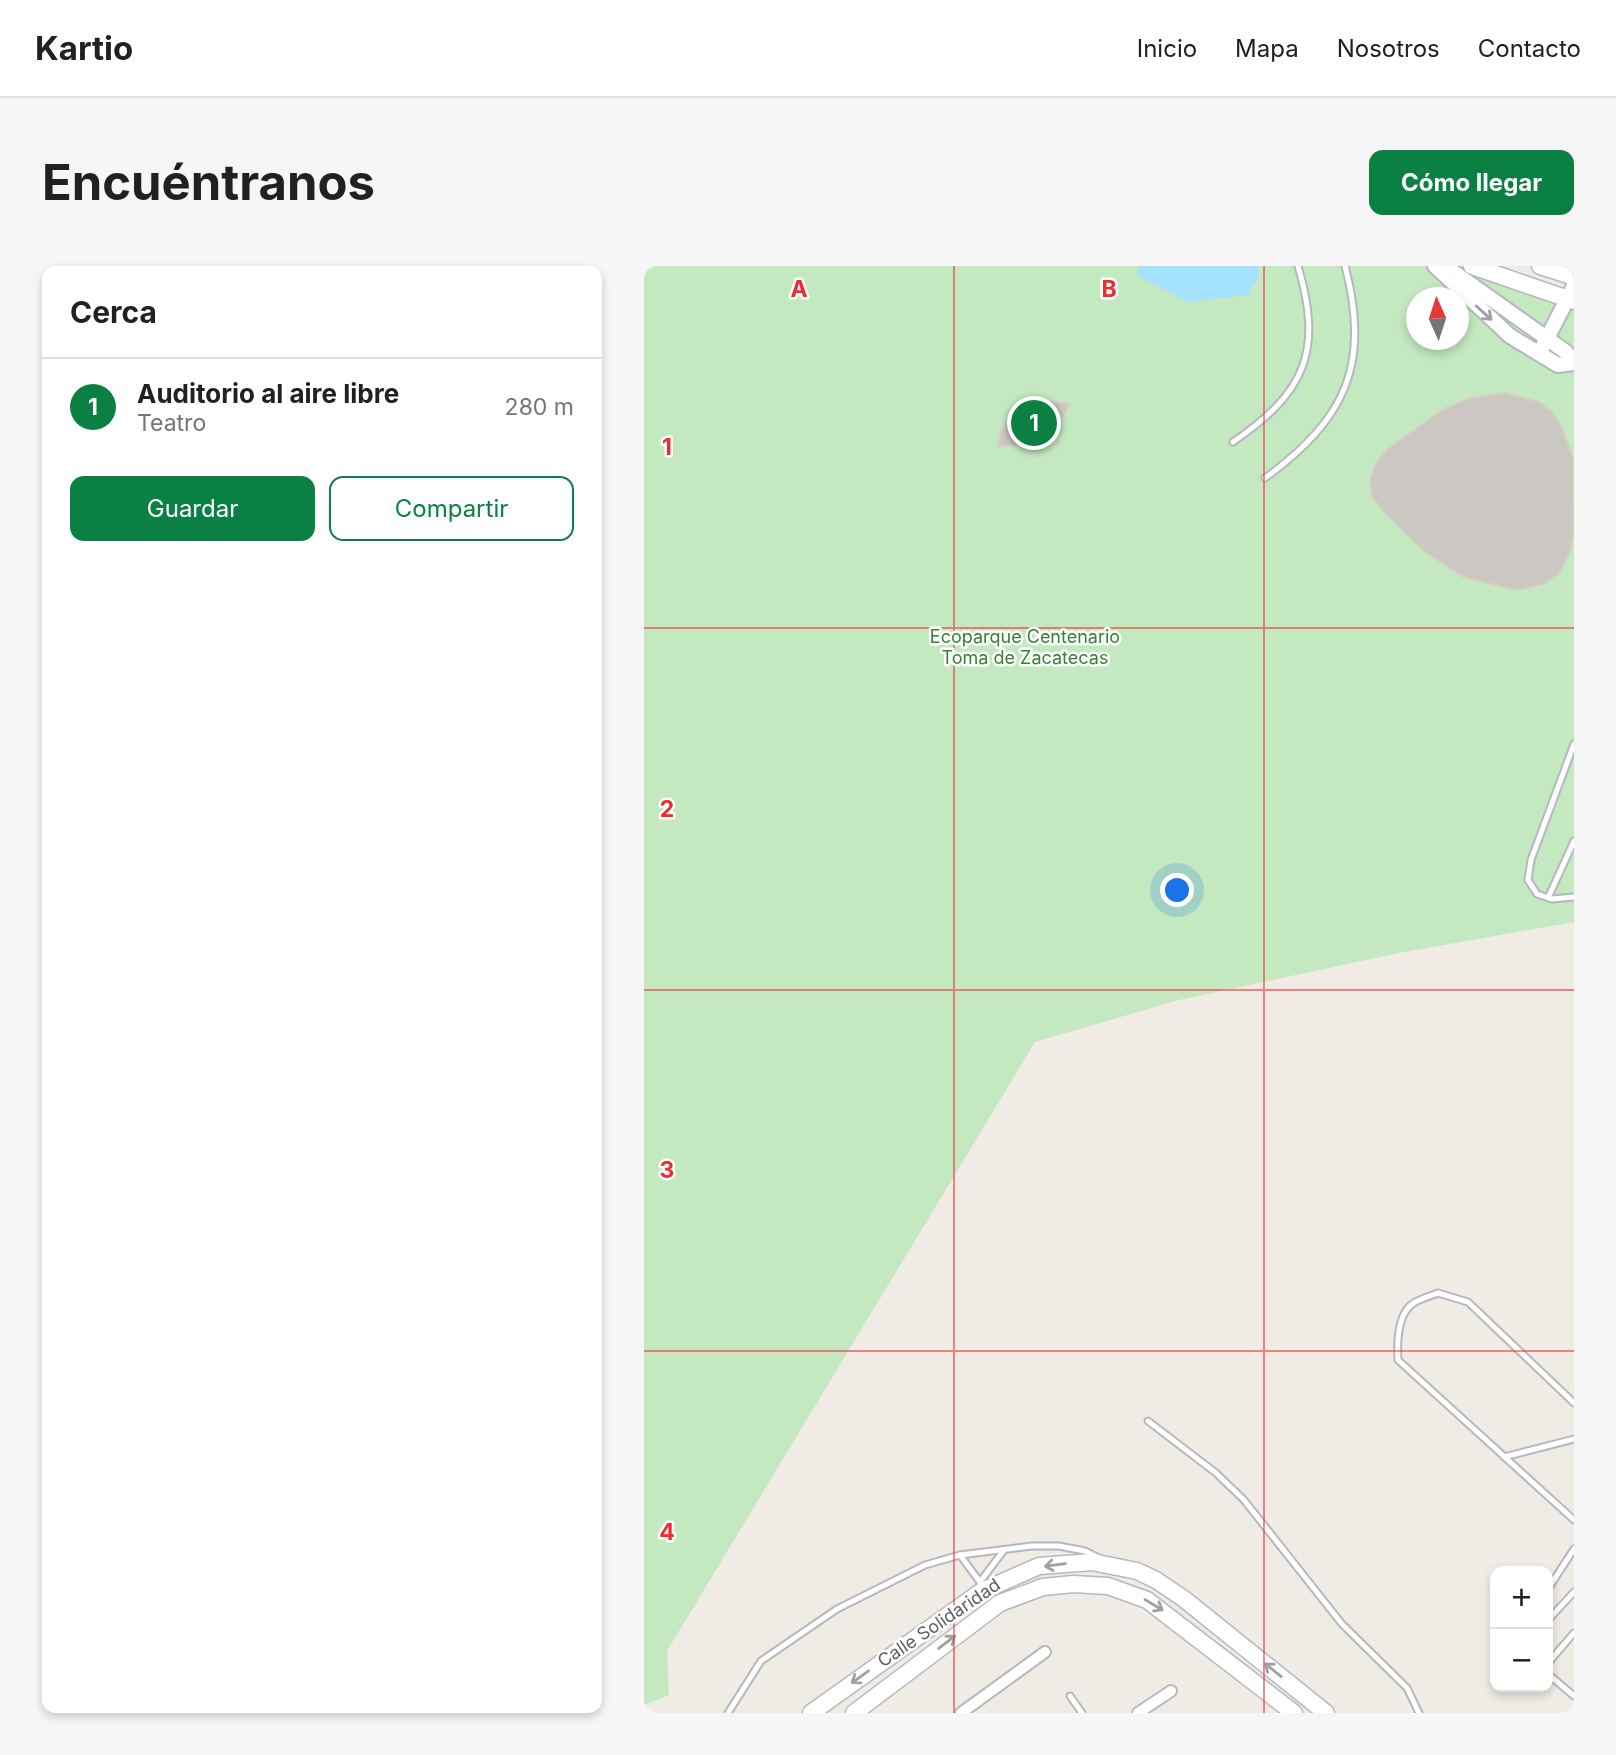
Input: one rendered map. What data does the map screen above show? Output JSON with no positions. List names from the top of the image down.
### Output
{
  "streets": {
    "main road": ["Calle Solidaridad"]
  },
  "parks": ["Ecoparque Centenario Toma de Zacatecas"],
  "north": "top",
  "page": {
    "header": "Kartio",
    "nav": [
      "Inicio",
      "Mapa",
      "Nosotros",
      "Contacto"
    ],
    "buttons": [
      "Cómo llegar",
      ["Guardar", "Compartir"]
    ],
    "title": "Encuéntranos",
    "heading": "Cerca",
    "list": [
      {
        "mark": "1",
        "name": "Auditorio al aire libre",
        "note": "Teatro",
        "value": "280 m"
      }
    ],
    "pins": "1",
    "map_buttons": ["+", "−"]
  },
  "grid": {
    "columns": ["A", "B"],
    "rows": [
      "1",
      "2",
      "3",
      "4"
    ]
  }
}
